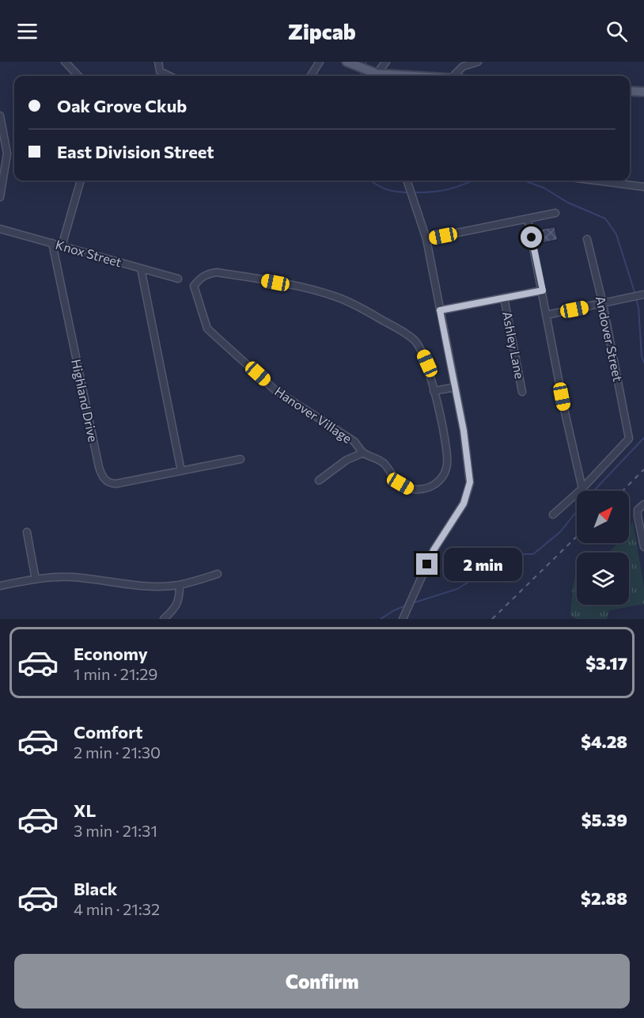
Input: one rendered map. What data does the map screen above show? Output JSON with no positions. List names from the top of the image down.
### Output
{
  "streets": {
    "street": [
      "Knox Street",
      "Andover Street",
      "Ashley Lane",
      "Highland Drive",
      "Hanover Village"
    ]
  },
  "crossings": [
    ["Knox Street", "Highland Drive"]
  ],
  "north": "top right",
  "page": {
    "header": "Zipcab",
    "banner": ["Oak Grove Ckub", "East Division Street"],
    "bubble": "2 min",
    "list": [
      {
        "name": "Economy",
        "note": "1 min · 21:29",
        "value": "$3.17"
      },
      {
        "name": "Comfort",
        "note": "2 min · 21:30",
        "value": "$4.28"
      },
      {
        "name": "XL",
        "note": "3 min · 21:31",
        "value": "$5.39"
      },
      {
        "name": "Black",
        "note": "4 min · 21:32",
        "value": "$2.88"
      }
    ],
    "buttons": "Confirm"
  }
}
